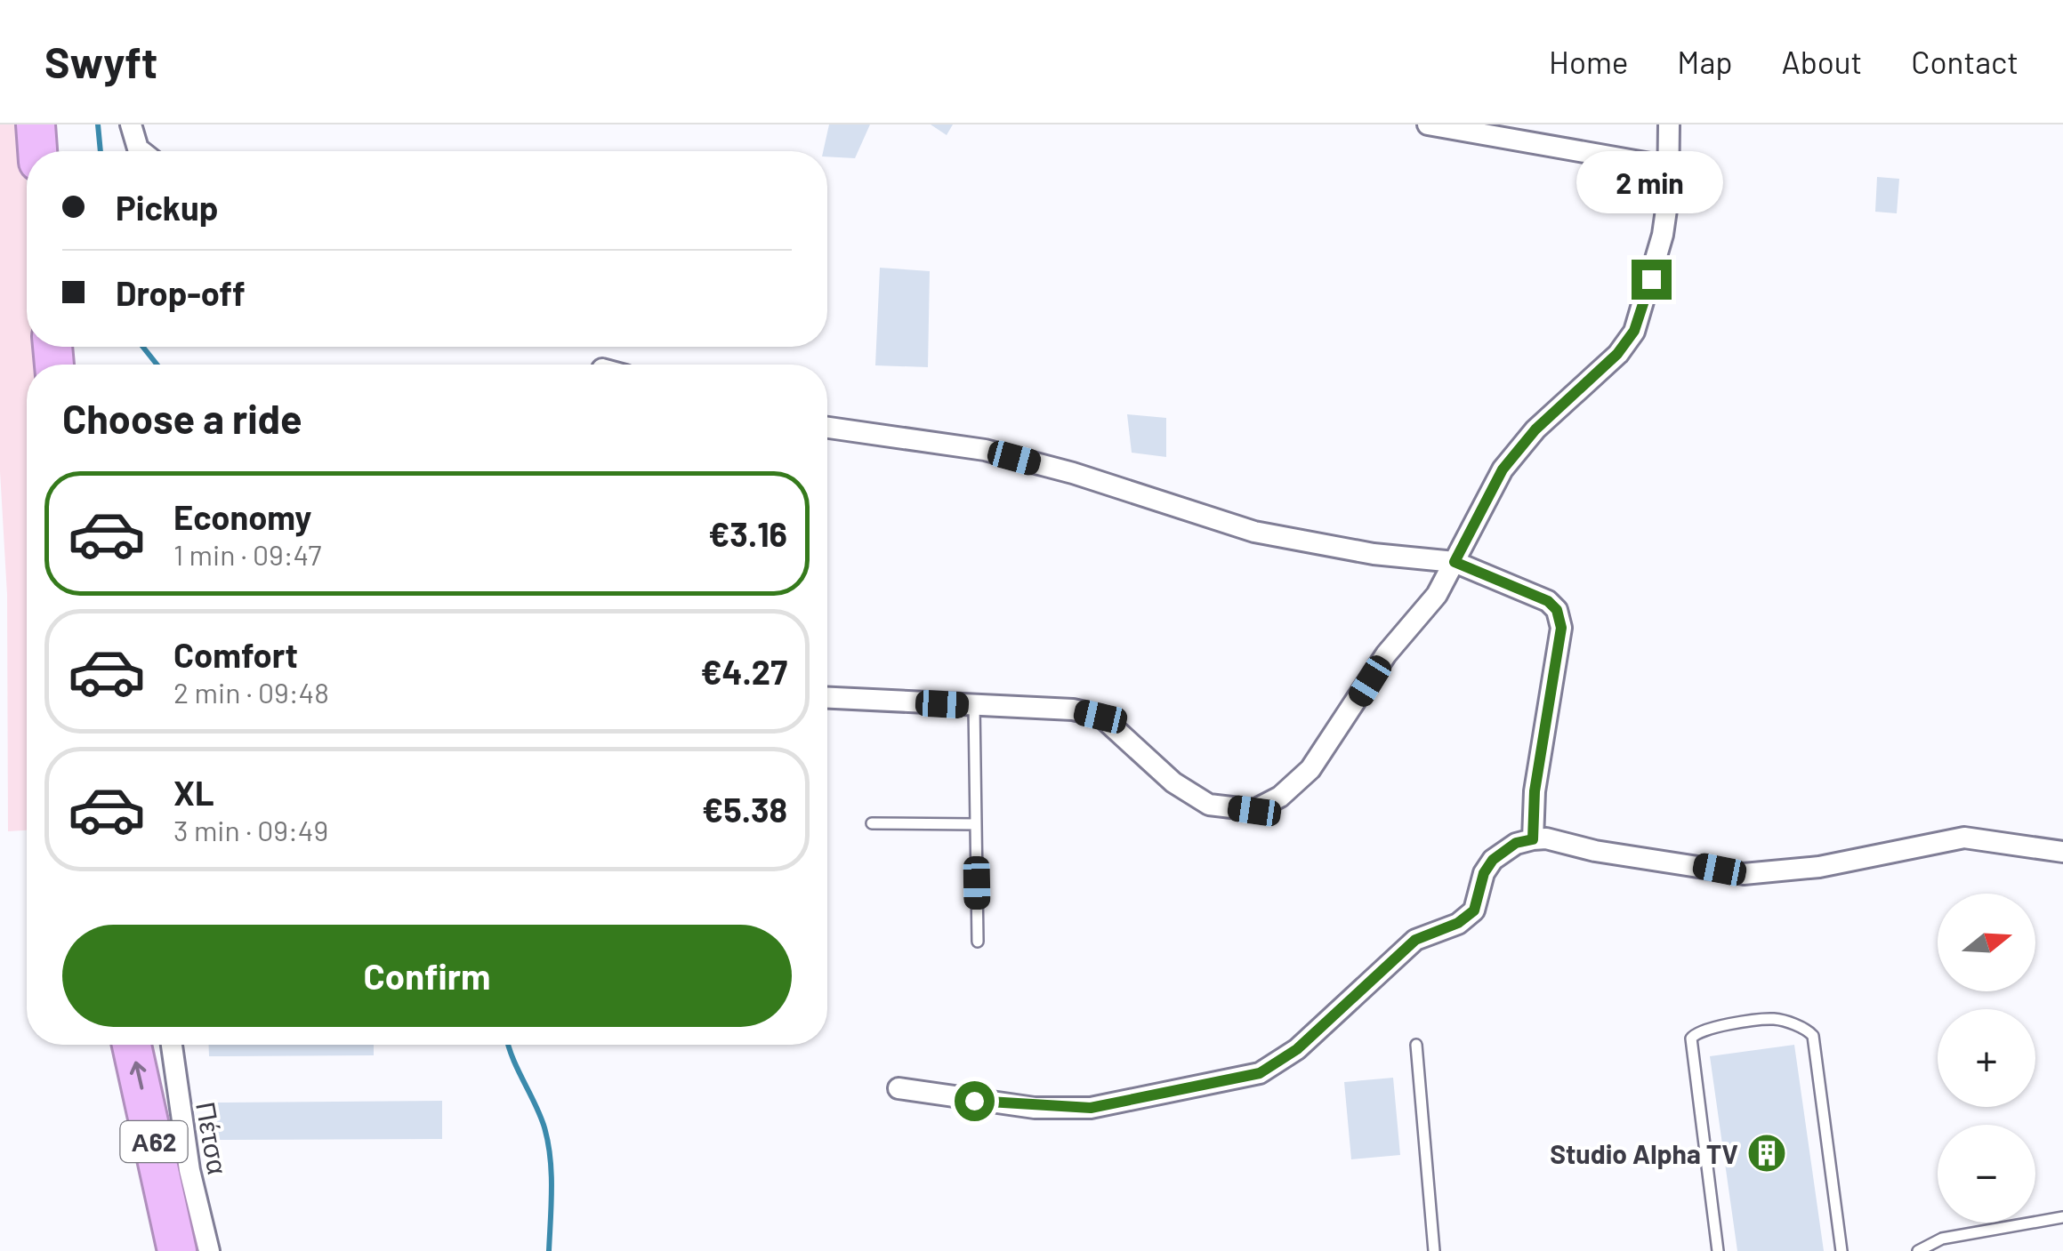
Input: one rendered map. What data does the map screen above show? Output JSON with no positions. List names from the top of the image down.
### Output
{
  "streets": {
    "highway": ["Α62"],
    "street": ["Πέτσα"]
  },
  "places": {
    "building": ["Studio Alpha TV"]
  },
  "north": "right",
  "page": {
    "header": "Swyft",
    "nav": [
      "Home",
      "Map",
      "About",
      "Contact"
    ],
    "bubble": "2 min",
    "banner": ["Pickup", "Drop-off"],
    "heading": "Choose a ride",
    "list": [
      {
        "name": "Economy",
        "note": "1 min · 09:47",
        "value": "€3.16"
      },
      {
        "name": "Comfort",
        "note": "2 min · 09:48",
        "value": "€4.27"
      },
      {
        "name": "XL",
        "note": "3 min · 09:49",
        "value": "€5.38"
      }
    ],
    "map_buttons": ["+", "−"],
    "buttons": "Confirm"
  }
}
